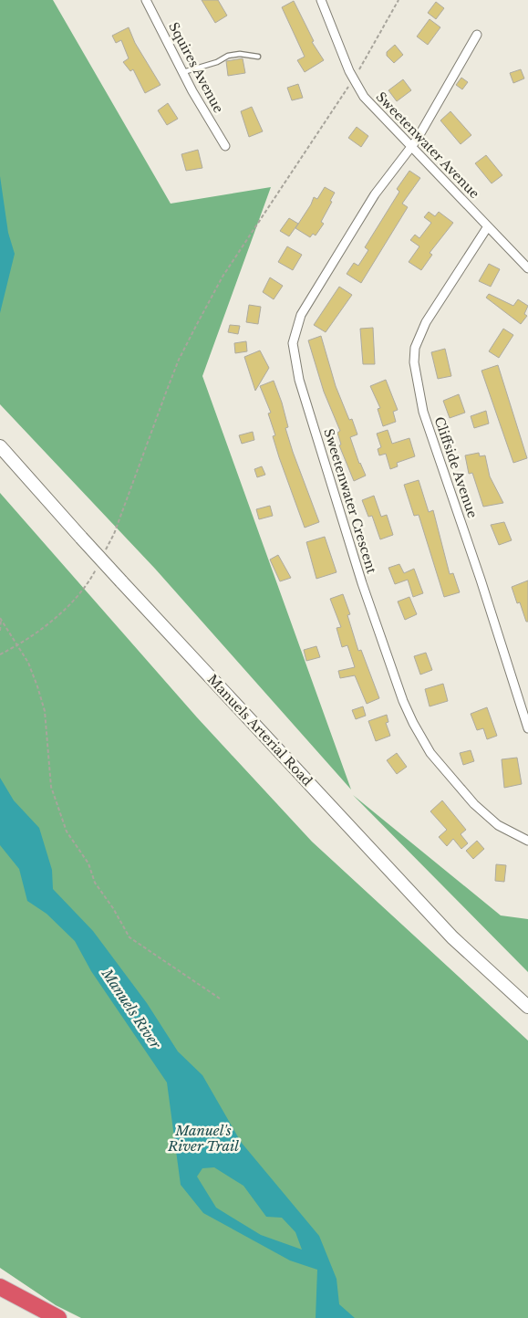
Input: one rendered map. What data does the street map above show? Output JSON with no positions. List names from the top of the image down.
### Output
{
  "streets": {
    "main road": ["Manuels Arterial Road"],
    "street": [
      "Squires Avenue",
      "Sweetenwater Avenue",
      "Cliffside Avenue",
      "Sweetenwater Crescent"
    ]
  },
  "crossings": [
    ["Sweetenwater Avenue", "Cliffside Avenue"],
    ["Sweetenwater Avenue", "Sweetenwater Crescent"]
  ],
  "water": ["Manuels River", "Manuel's River Trail"]
}
